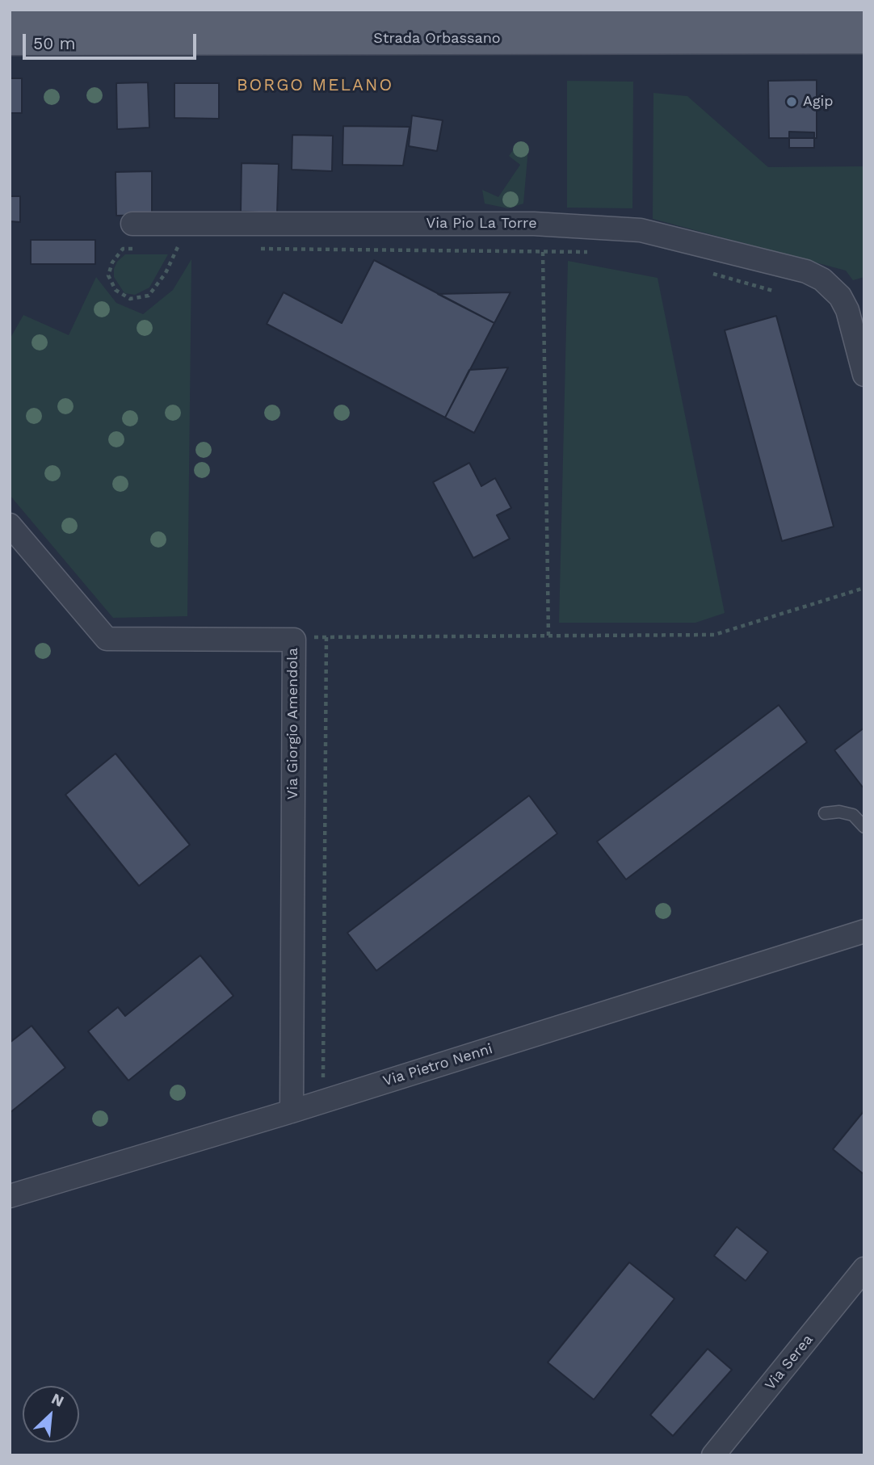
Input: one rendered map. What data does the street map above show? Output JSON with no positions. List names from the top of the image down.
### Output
{
  "streets": {
    "main road": ["Strada Orbassano"],
    "street": [
      "Via Pio La Torre",
      "Via Giorgio Amendola",
      "Via Pietro Nenni",
      "Via Serea"
    ]
  },
  "crossings": [
    ["Via Giorgio Amendola", "Via Pietro Nenni"]
  ],
  "districts": ["BORGO MELANO"],
  "places": ["Agip"],
  "scale_bar": "50 m",
  "north": "top right"
}
